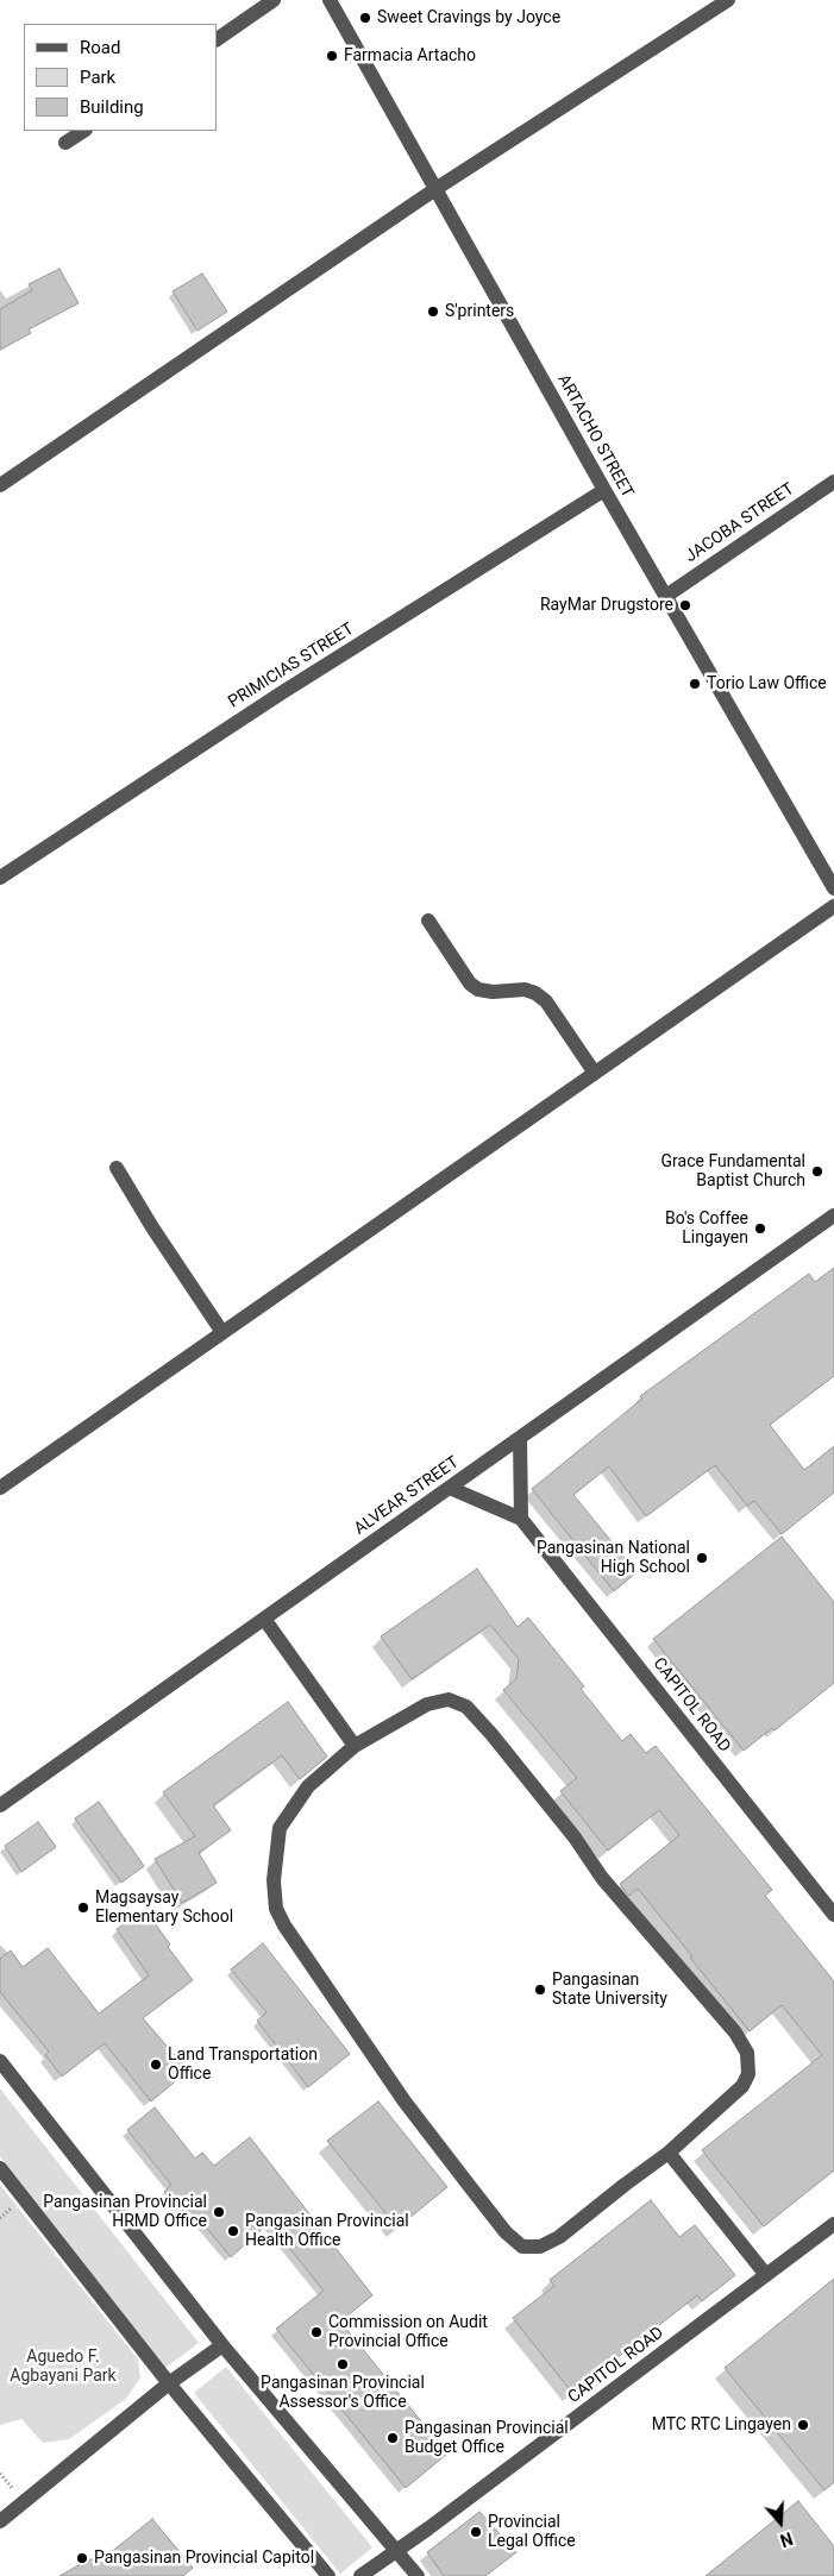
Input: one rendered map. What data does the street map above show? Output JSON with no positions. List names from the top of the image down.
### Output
{
  "streets": {
    "street": [
      "ARTACHO STREET",
      "JACOBA STREET",
      "PRIMICIAS STREET",
      "ALVEAR STREET",
      "CAPITOL ROAD"
    ]
  },
  "crossings": [
    ["ARTACHO STREET", "JACOBA STREET"],
    ["ARTACHO STREET", "PRIMICIAS STREET"],
    ["ALVEAR STREET", "CAPITOL ROAD"]
  ],
  "parks": ["Aguedo F. Agbayani Park"],
  "places": [
    "Sweet Cravings by Joyce",
    "Farmacia Artacho",
    "S'printers",
    "RayMar Drugstore",
    "Torio Law Office",
    "Grace Fundamental Baptist Church",
    "Bo's Coffee Lingayen",
    "Pangasinan National High School",
    "Magsaysay Elementary School",
    "Pangasinan State University",
    "Land Transportation Office",
    "Pangasinan Provincial HRMD Office",
    "Pangasinan Provincial Health Office",
    "Commission on Audit Provincial Office",
    "Pangasinan Provincial Assessor's Office",
    "MTC RTC Lingayen",
    "Pangasinan Provincial Budget Office",
    "Provincial Legal Office",
    "Pangasinan Provincial Capitol"
  ],
  "legend": ["Road", "Park", "Building"],
  "north": "bottom"
}
